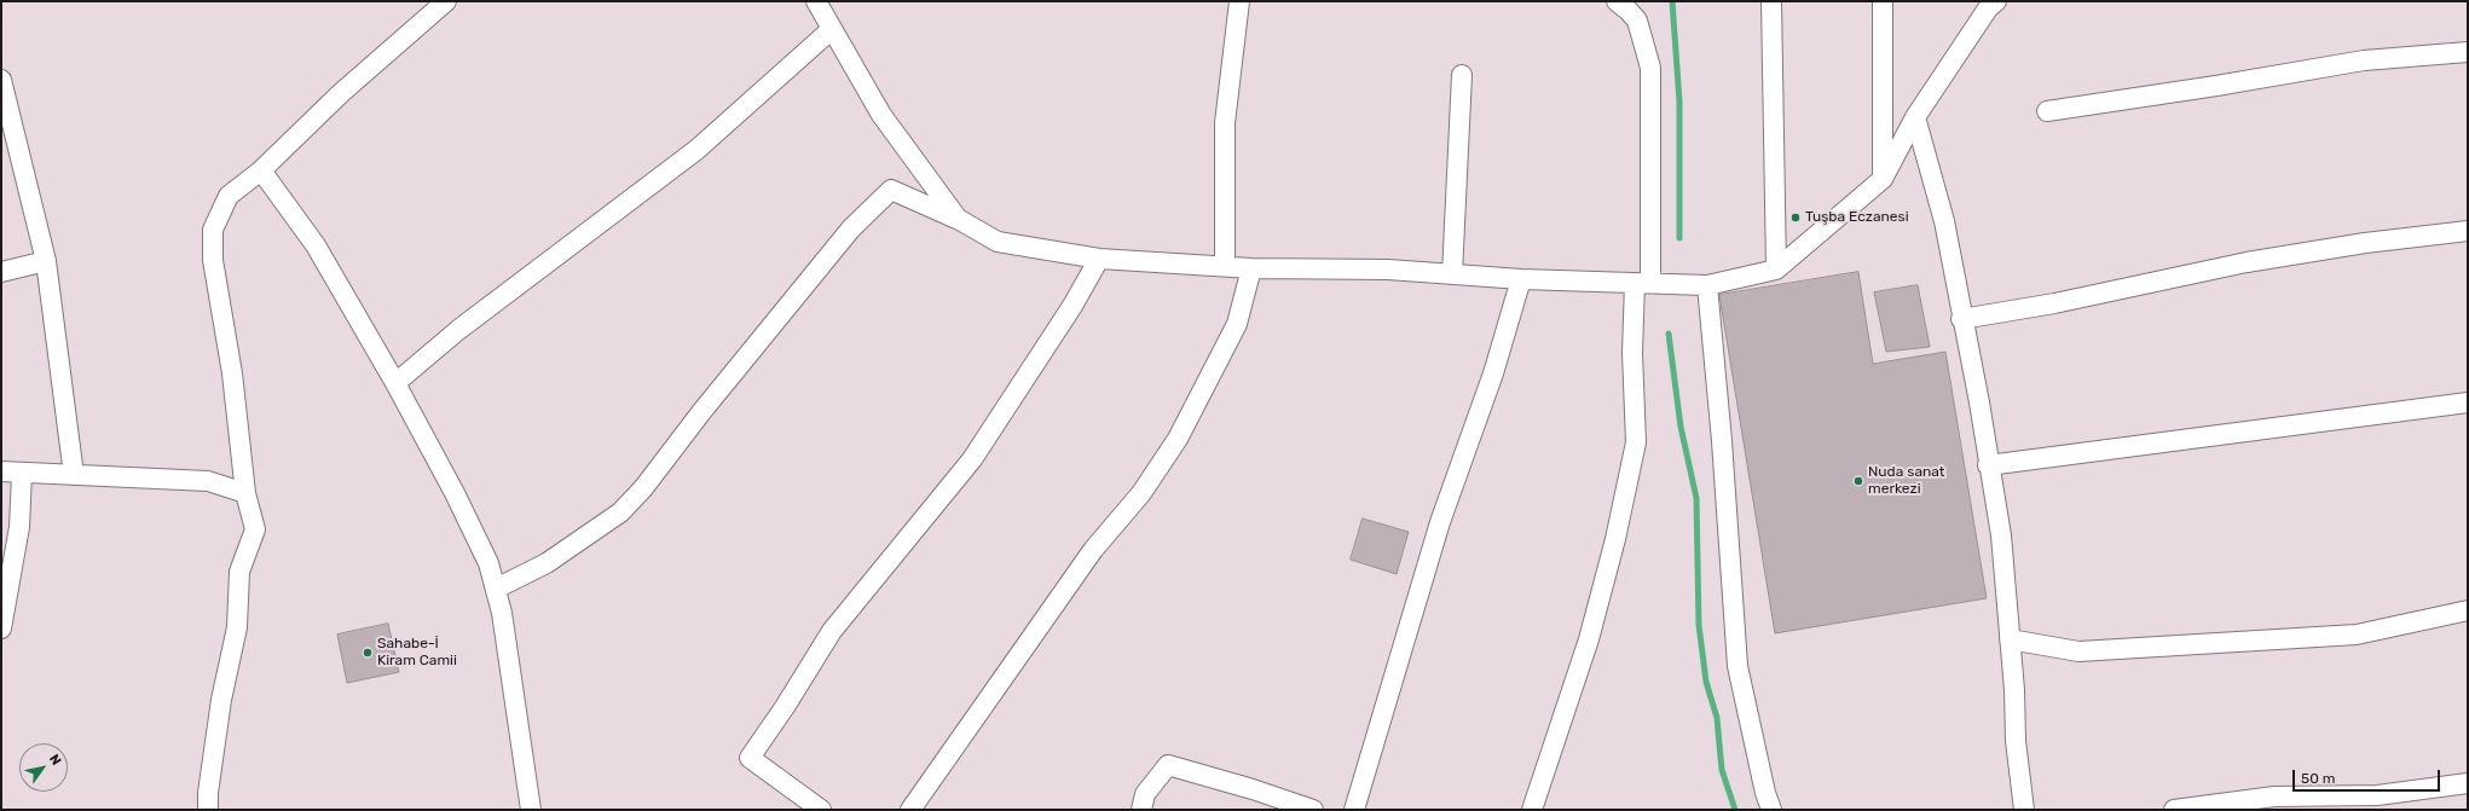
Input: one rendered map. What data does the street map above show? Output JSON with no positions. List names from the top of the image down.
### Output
{
  "places": ["Tuşba Eczanesi", "Nuda sanat merkezi", "Sahabe-İ Kiram Camii"],
  "scale_bar": "50 m",
  "north": "top right"
}
